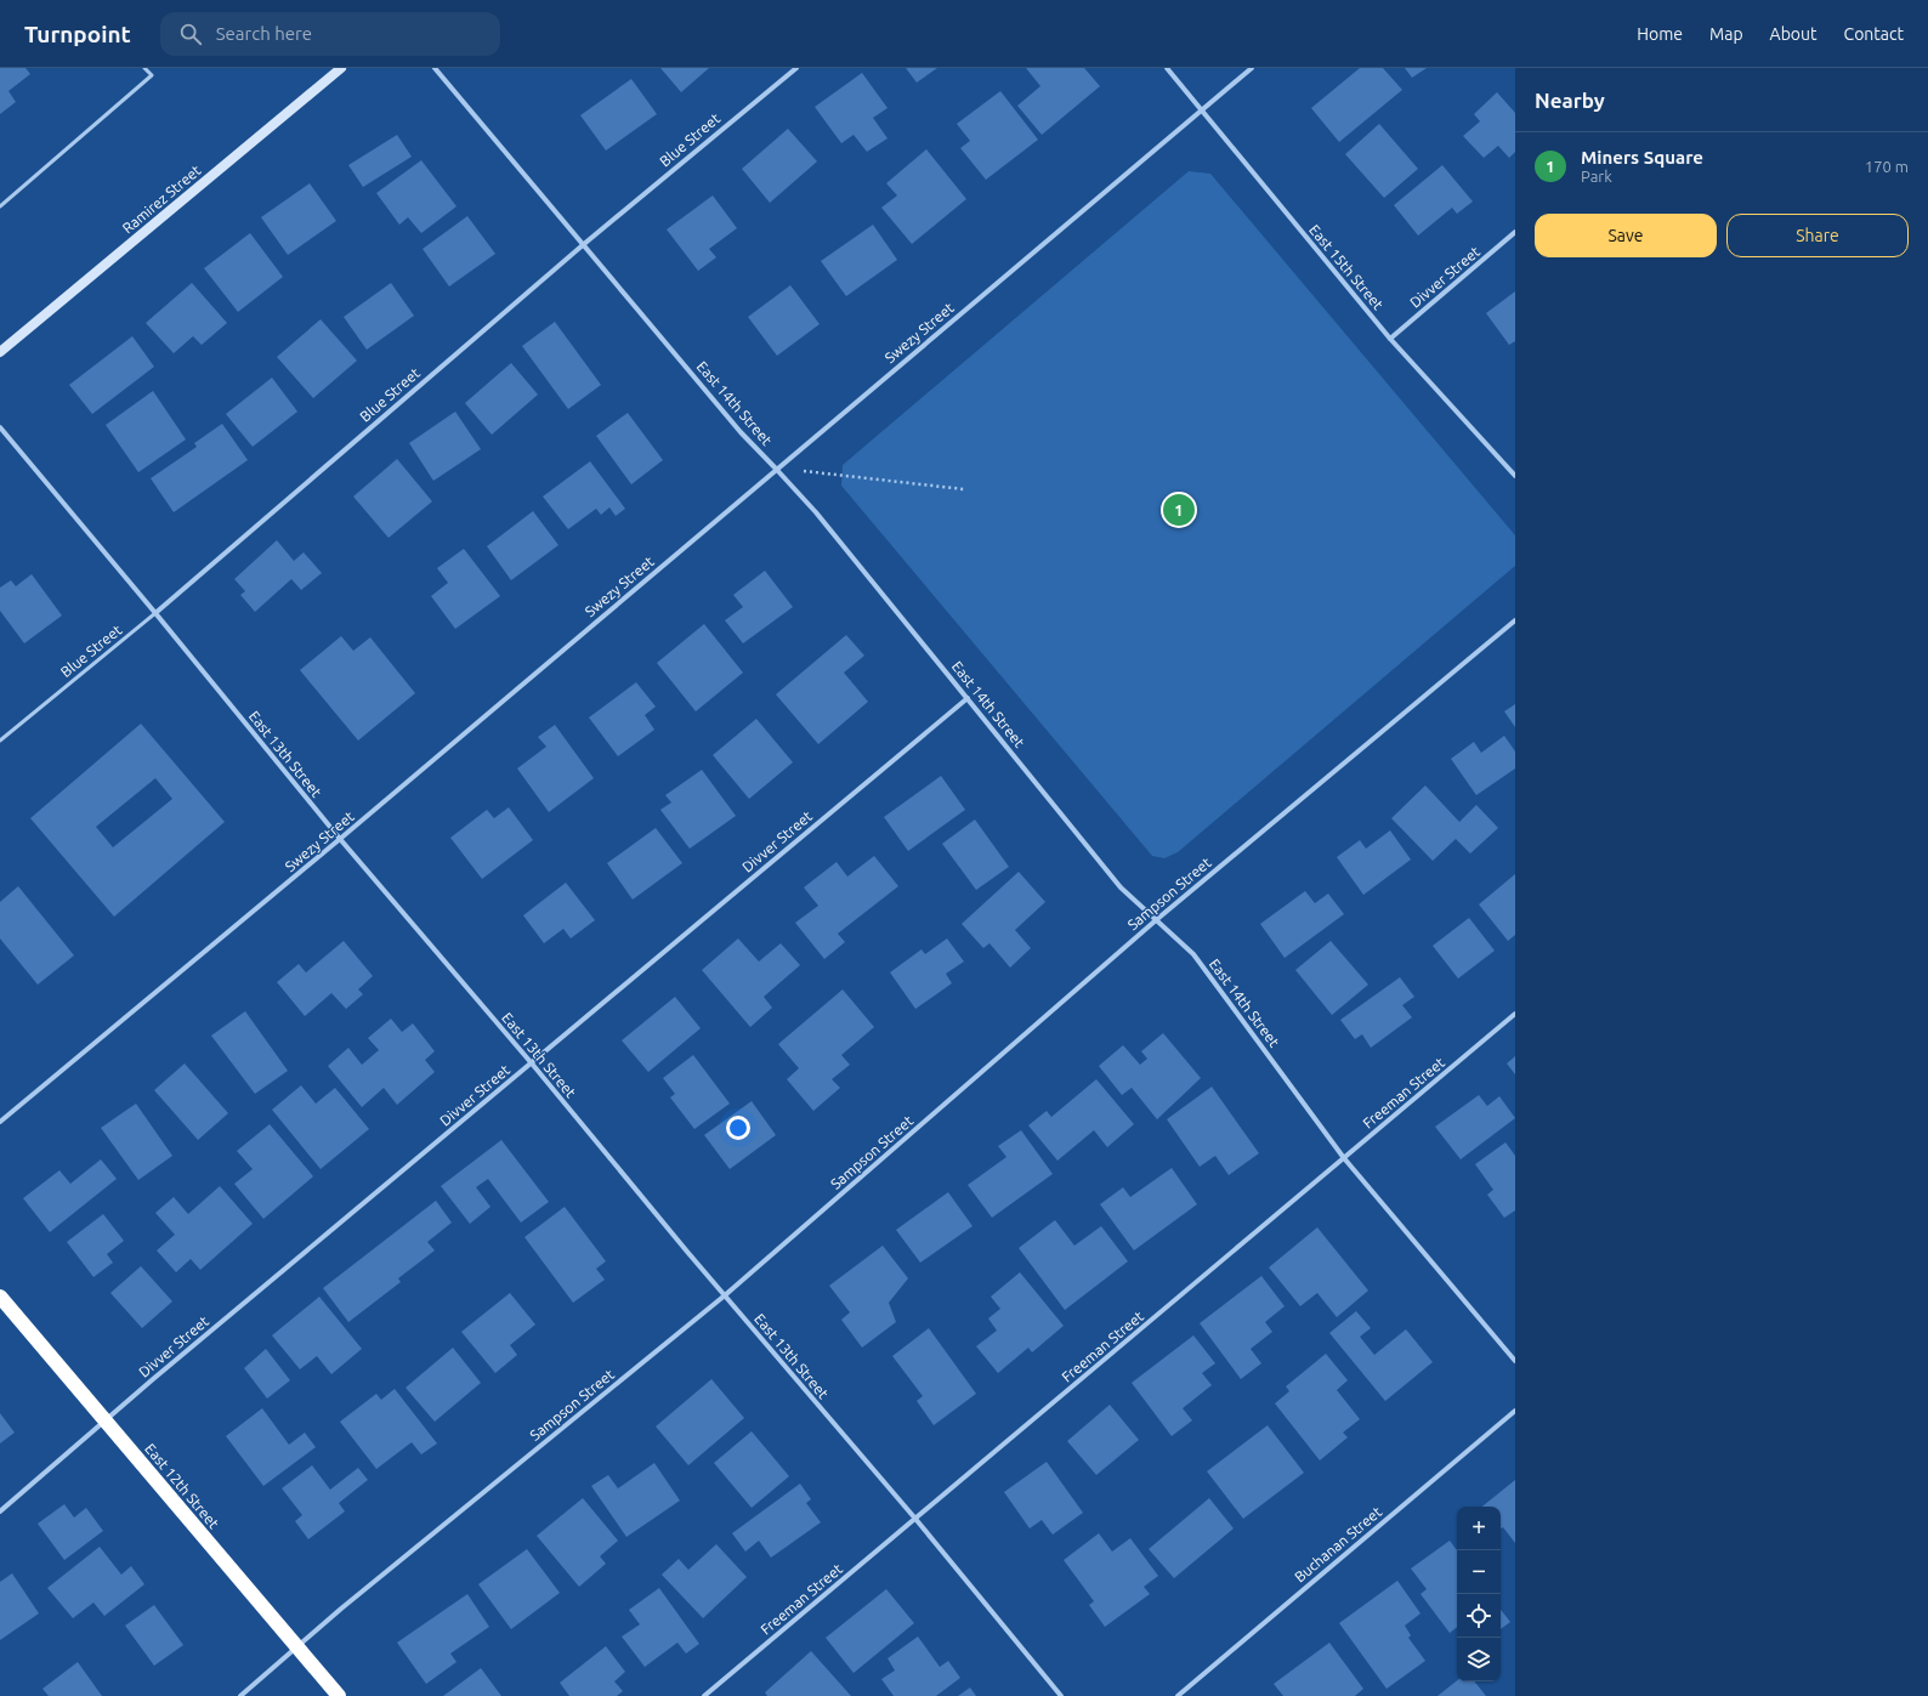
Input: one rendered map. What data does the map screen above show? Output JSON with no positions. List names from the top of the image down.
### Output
{
  "streets": {
    "highway": ["East 12th Street"],
    "street": [
      "Blue Street",
      "Ramirez Street",
      "East 15th Street",
      "Divver Street",
      "Swezy Street",
      "East 14th Street",
      "East 13th Street",
      "Sampson Street",
      "Freeman Street",
      "Buchanan Street"
    ]
  },
  "crossings": [
    ["Blue Street", "East 14th Street"],
    ["Blue Street", "East 13th Street"],
    ["East 15th Street", "Divver Street"],
    ["East 15th Street", "Swezy Street"],
    ["Divver Street", "East 14th Street"],
    ["Divver Street", "East 13th Street"],
    ["Divver Street", "East 12th Street"],
    ["Swezy Street", "East 14th Street"],
    ["Swezy Street", "East 13th Street"],
    ["East 14th Street", "Sampson Street"],
    ["East 14th Street", "Freeman Street"],
    ["East 13th Street", "Sampson Street"],
    ["East 13th Street", "Freeman Street"],
    ["Sampson Street", "East 12th Street"]
  ],
  "page": {
    "header": "Turnpoint",
    "search": "Search here",
    "nav": [
      "Home",
      "Map",
      "About",
      "Contact"
    ],
    "heading": "Nearby",
    "list": [
      {
        "mark": "1",
        "name": "Miners Square",
        "note": "Park",
        "value": "170 m"
      }
    ],
    "buttons": ["Save", "Share"],
    "pins": "1",
    "map_buttons": ["+", "−"]
  }
}
